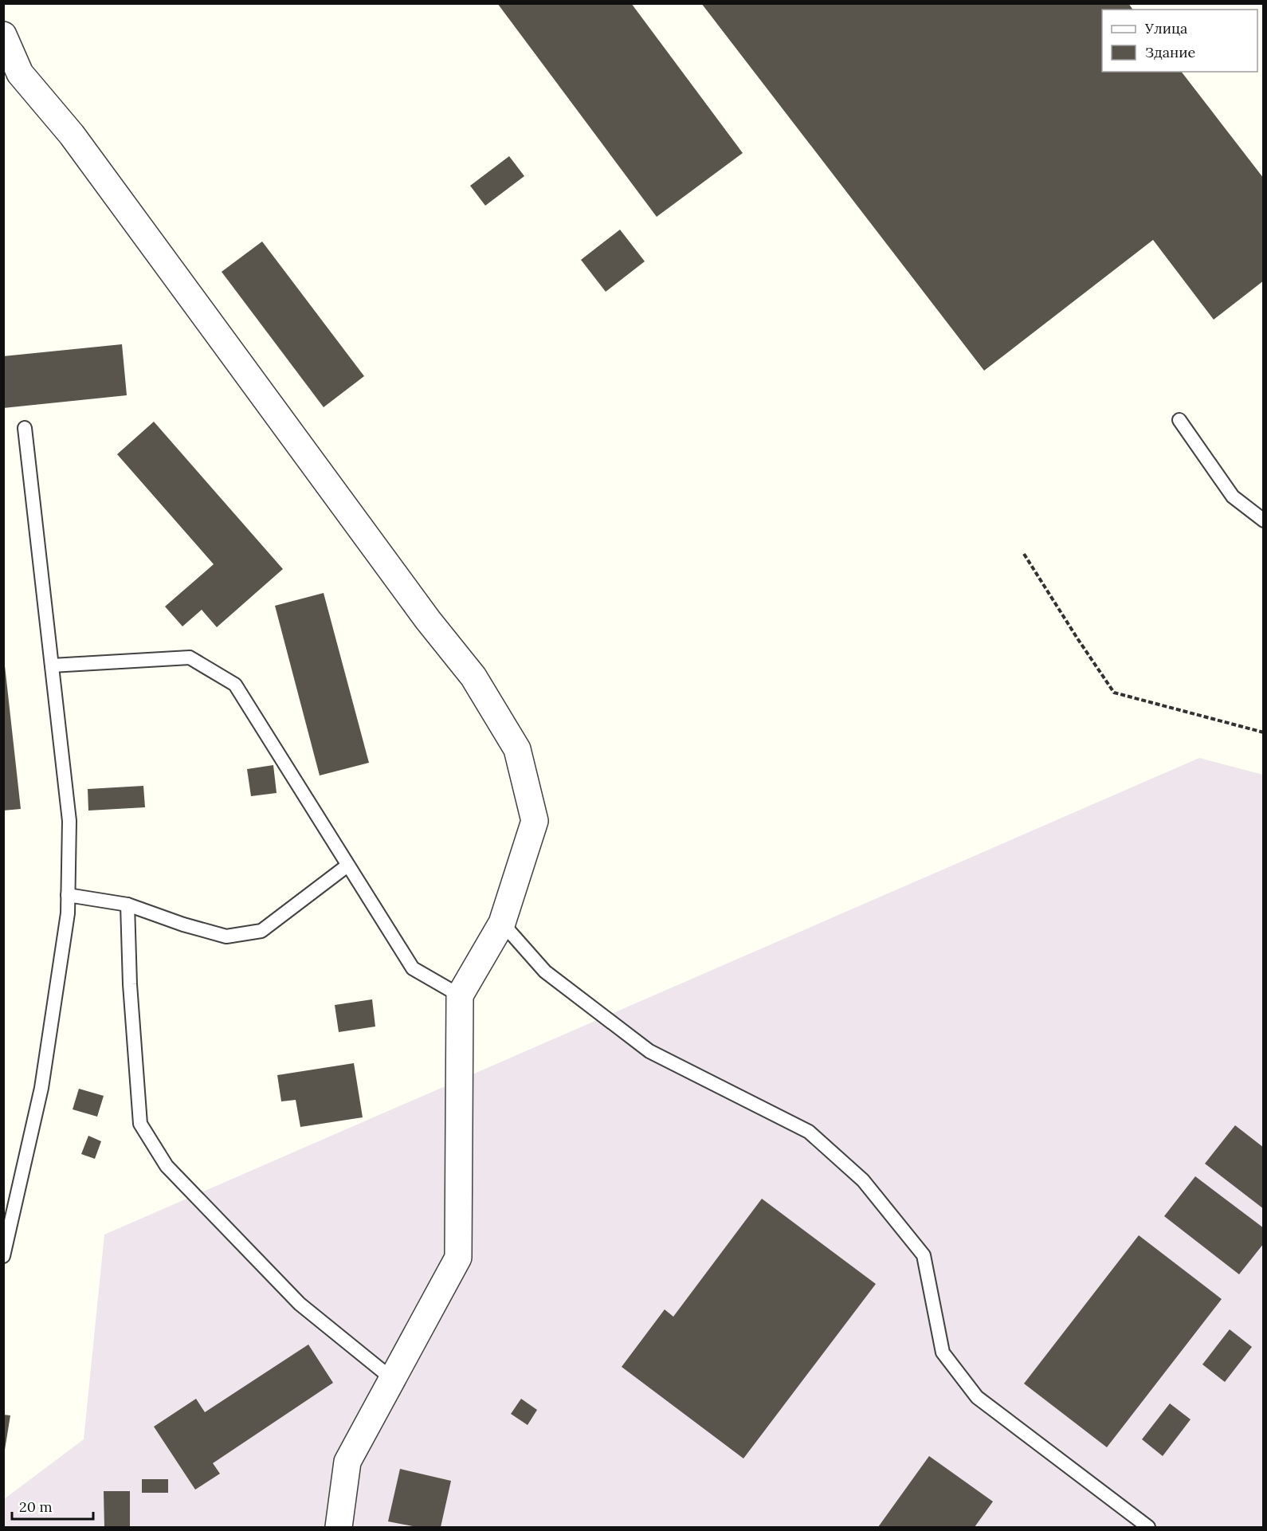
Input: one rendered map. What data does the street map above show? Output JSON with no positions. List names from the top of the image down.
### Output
{
  "legend": ["Улица", "Здание"],
  "scale_bar": "20 m"
}
